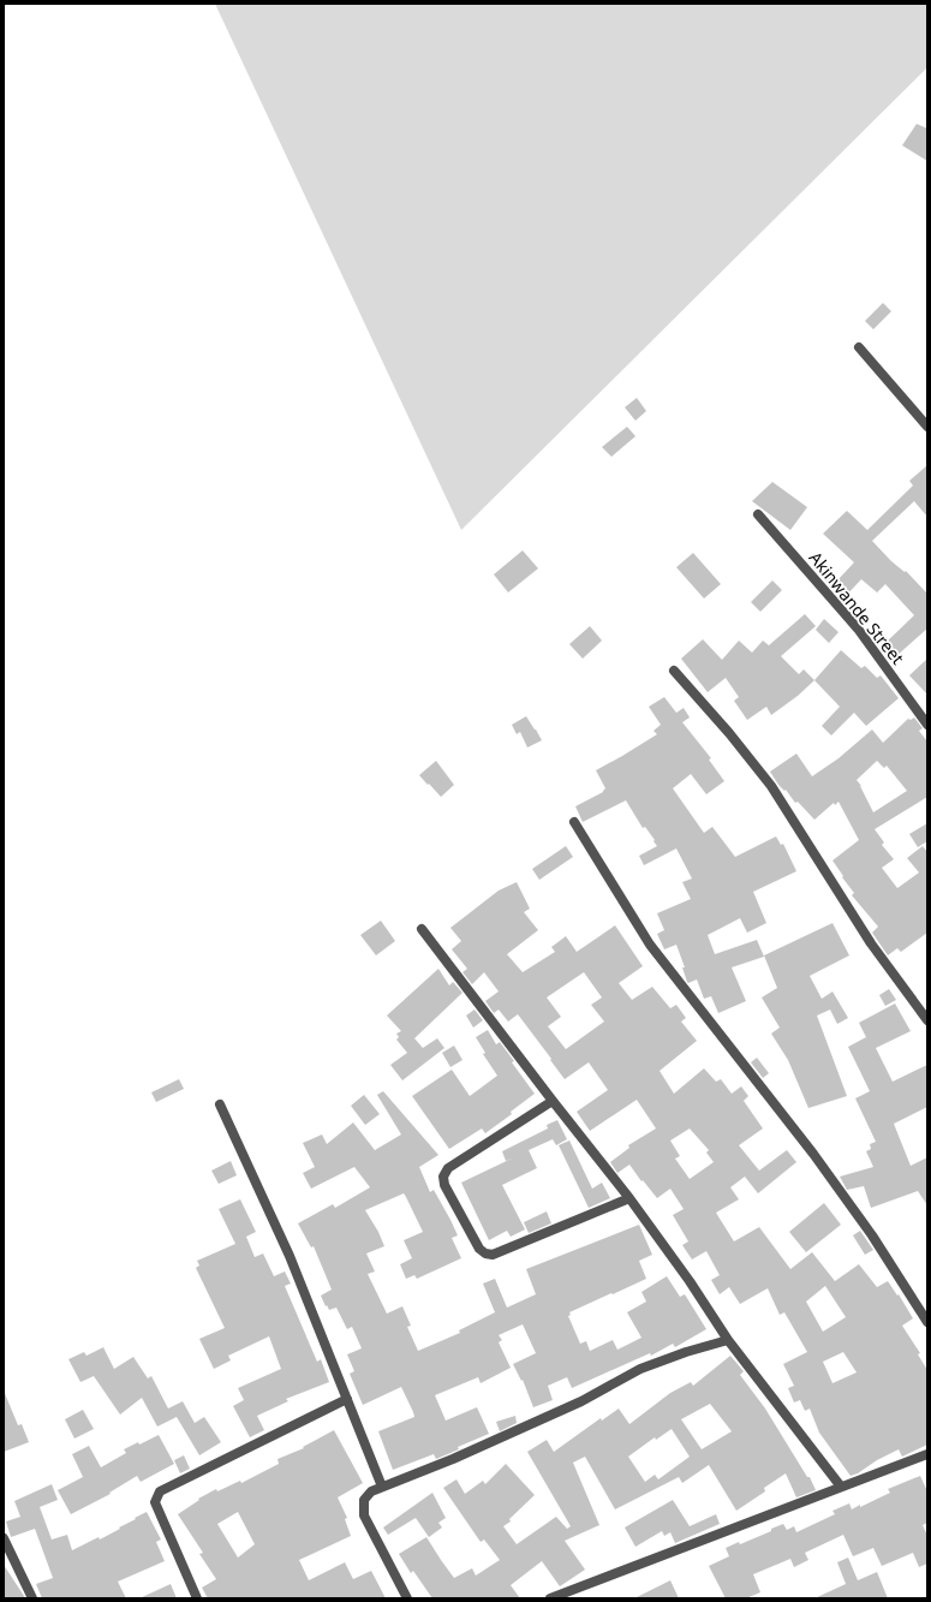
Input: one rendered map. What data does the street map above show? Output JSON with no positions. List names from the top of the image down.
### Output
{
  "streets": {
    "street": ["Akinwande Street"]
  }
}
